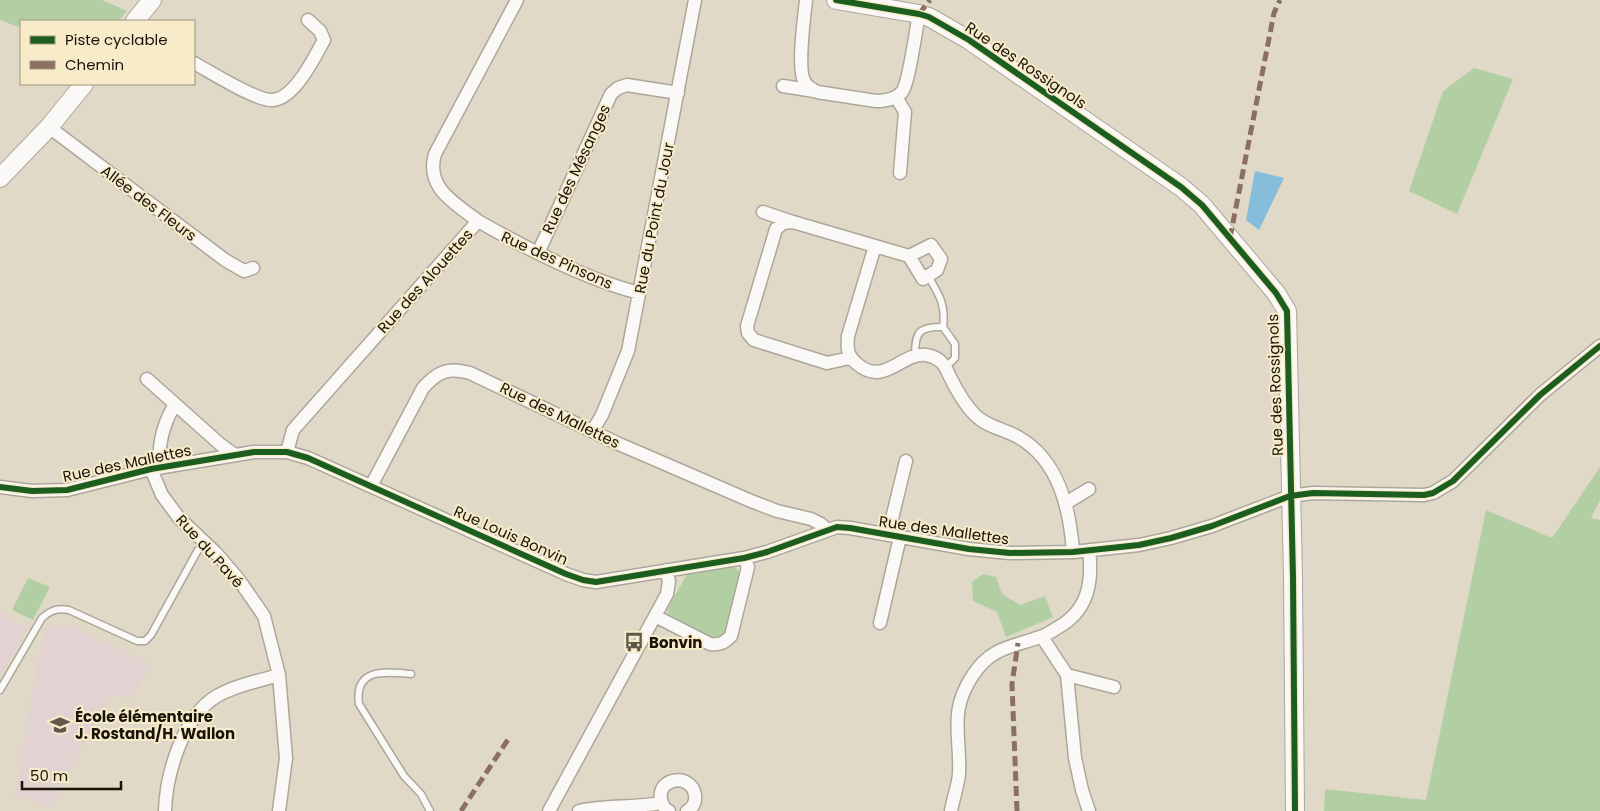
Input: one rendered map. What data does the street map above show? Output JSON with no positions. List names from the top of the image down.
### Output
{
  "streets": {
    "street": [
      "Rue des Rossignols",
      "Rue des Mésanges",
      "Allée des Fleurs",
      "Rue du Point du Jour",
      "Rue des Pinsons",
      "Rue des Alouettes",
      "Rue des Mallettes",
      "Rue Louis Bonvin",
      "Rue du Pavé"
    ]
  },
  "crossings": [
    ["Rue des Rossignols", "Rue des Mallettes"],
    ["Rue des Mésanges", "Rue du Point du Jour"],
    ["Rue des Mésanges", "Rue des Pinsons"],
    ["Rue du Point du Jour", "Rue des Pinsons"],
    ["Rue du Point du Jour", "Rue des Mallettes"],
    ["Rue des Pinsons", "Rue des Alouettes"],
    ["Rue des Alouettes", "Rue des Mallettes"],
    ["Rue des Mallettes", "Rue Louis Bonvin"],
    ["Rue des Mallettes", "Rue du Pavé"]
  ],
  "places": {
    "bus stop": ["Bonvin"],
    "school or university": ["École élémentaire J. Rostand/H. Wallon"]
  },
  "legend": ["Piste cyclable", "Chemin"],
  "scale_bar": "50 m"
}
